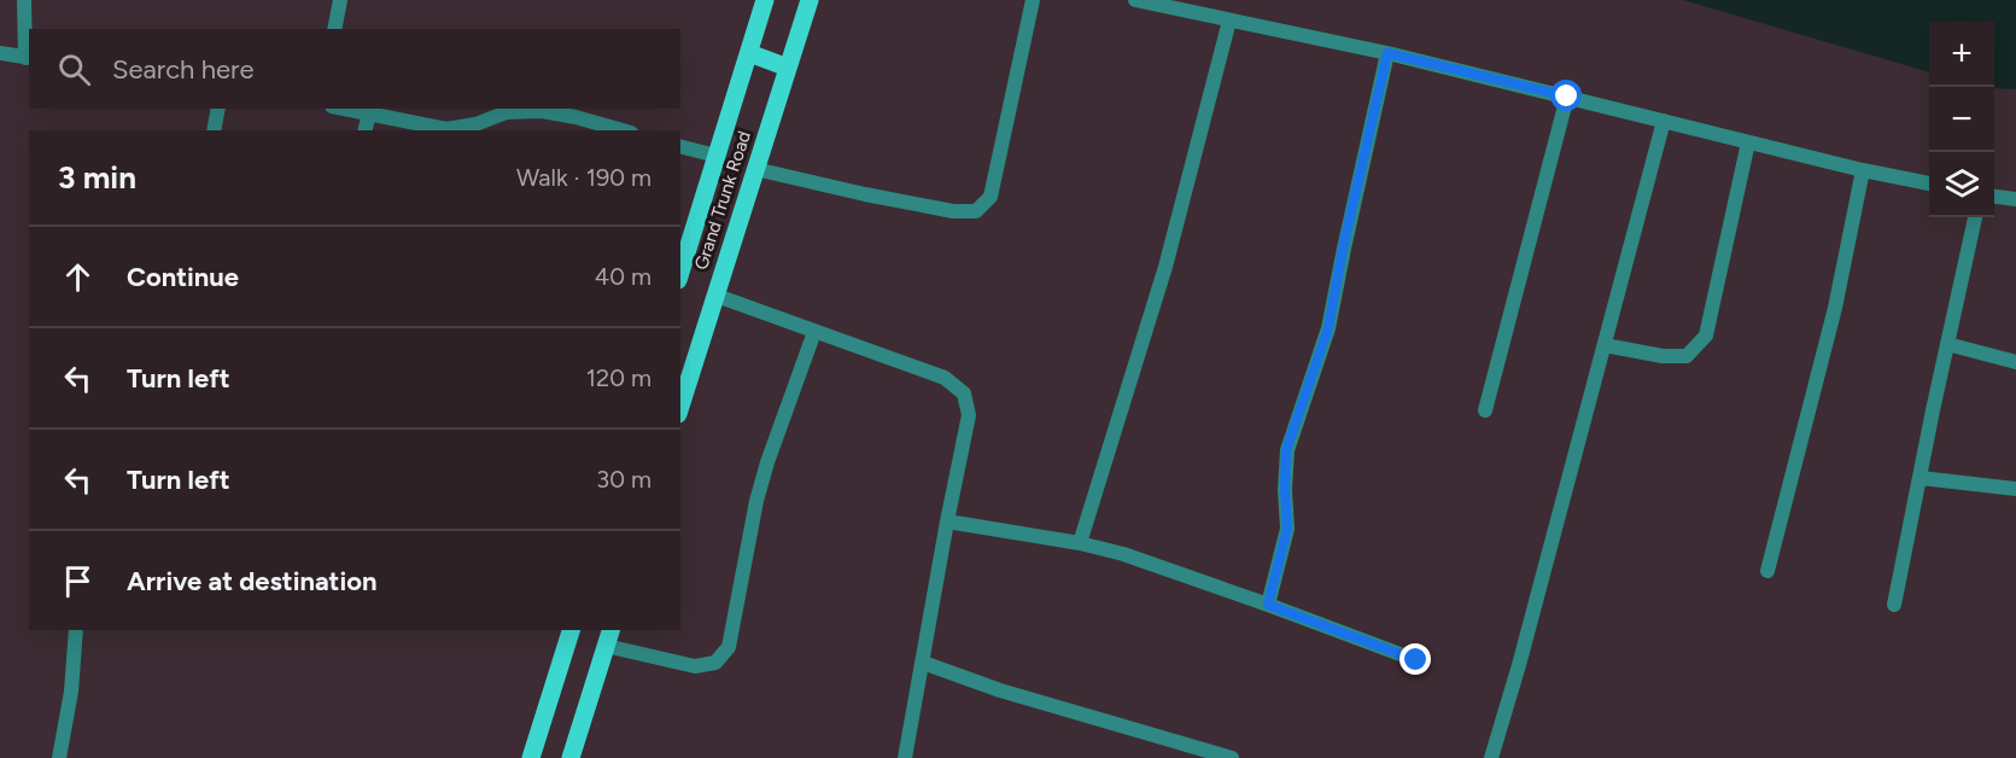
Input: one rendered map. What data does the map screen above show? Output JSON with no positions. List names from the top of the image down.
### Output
{
  "streets": {
    "main road": ["Grand Trunk Road"]
  },
  "page": {
    "map_buttons": ["+", "−"],
    "search": "Search here",
    "heading": ["3 min", "Walk · 190 m"],
    "list": [
      ["Continue", "40 m"],
      ["Turn left", "120 m"],
      ["Turn left", "30 m"],
      "Arrive at destination"
    ]
  }
}
